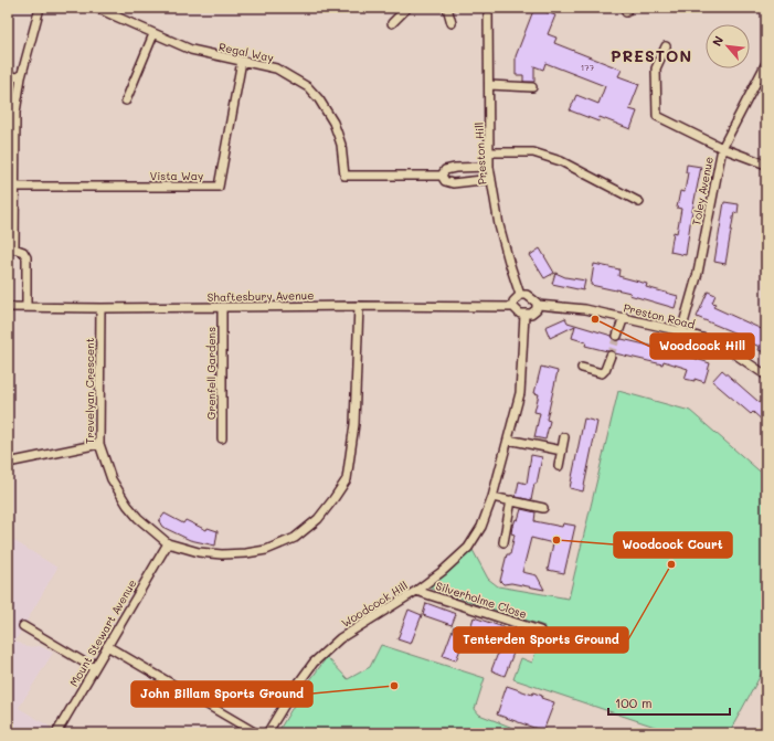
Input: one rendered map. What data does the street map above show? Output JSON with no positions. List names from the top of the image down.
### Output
{
  "streets": {
    "street": [
      "Regal Way",
      "Preston Hill",
      "Vista Way",
      "Toley Avenue",
      "Shaftesbury Avenue",
      "Preston Road",
      "Grenfell Gardens",
      "Trevelyan Crescent",
      "Silverholme Close",
      "Woodcock Hill",
      "Mount Stewart Avenue"
    ]
  },
  "crossings": [
    ["Regal Way", "Preston Hill"],
    ["Regal Way", "Vista Way"],
    ["Preston Hill", "Shaftesbury Avenue"],
    ["Preston Hill", "Preston Road"],
    ["Preston Hill", "Woodcock Hill"],
    ["Toley Avenue", "Preston Road"],
    ["Shaftesbury Avenue", "Preston Road"],
    ["Shaftesbury Avenue", "Grenfell Gardens"],
    ["Shaftesbury Avenue", "Trevelyan Crescent"],
    ["Shaftesbury Avenue", "Woodcock Hill"],
    ["Preston Road", "Woodcock Hill"],
    ["Trevelyan Crescent", "Mount Stewart Avenue"],
    ["Silverholme Close", "Woodcock Hill"]
  ],
  "districts": ["PRESTON"],
  "places": [
    "Woodcock Hill",
    "Woodcock Court",
    "Tenterden Sports Ground",
    "John Billam Sports Ground"
  ],
  "house_numbers": ["177"],
  "scale_bar": "100 m",
  "north": "top left"
}
